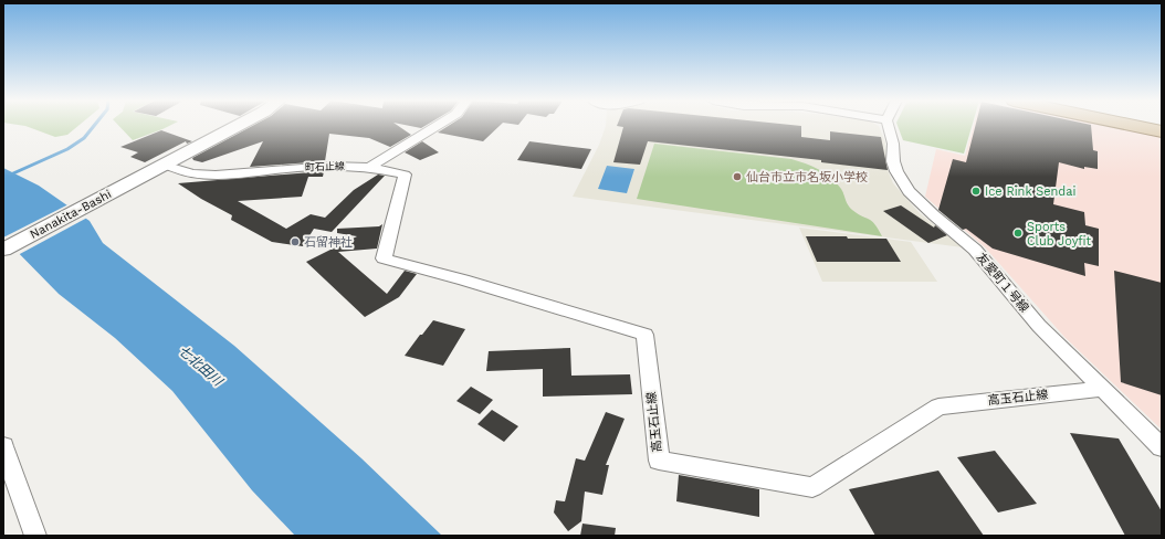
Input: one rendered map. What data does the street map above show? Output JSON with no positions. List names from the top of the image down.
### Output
{
  "streets": {
    "street": [
      "町石止線",
      "Nanakita-Bashi",
      "友愛町１号線",
      "高玉石止線"
    ]
  },
  "crossings": [
    ["町石止線", "Nanakita-Bashi"],
    ["町石止線", "高玉石止線"],
    ["友愛町１号線", "高玉石止線"]
  ],
  "water": ["七北田川"],
  "places": [
    "仙台市立市名坂小学校",
    "Ice Rink Sendai",
    "Sports Club Joyfit",
    "石留神社"
  ]
}
